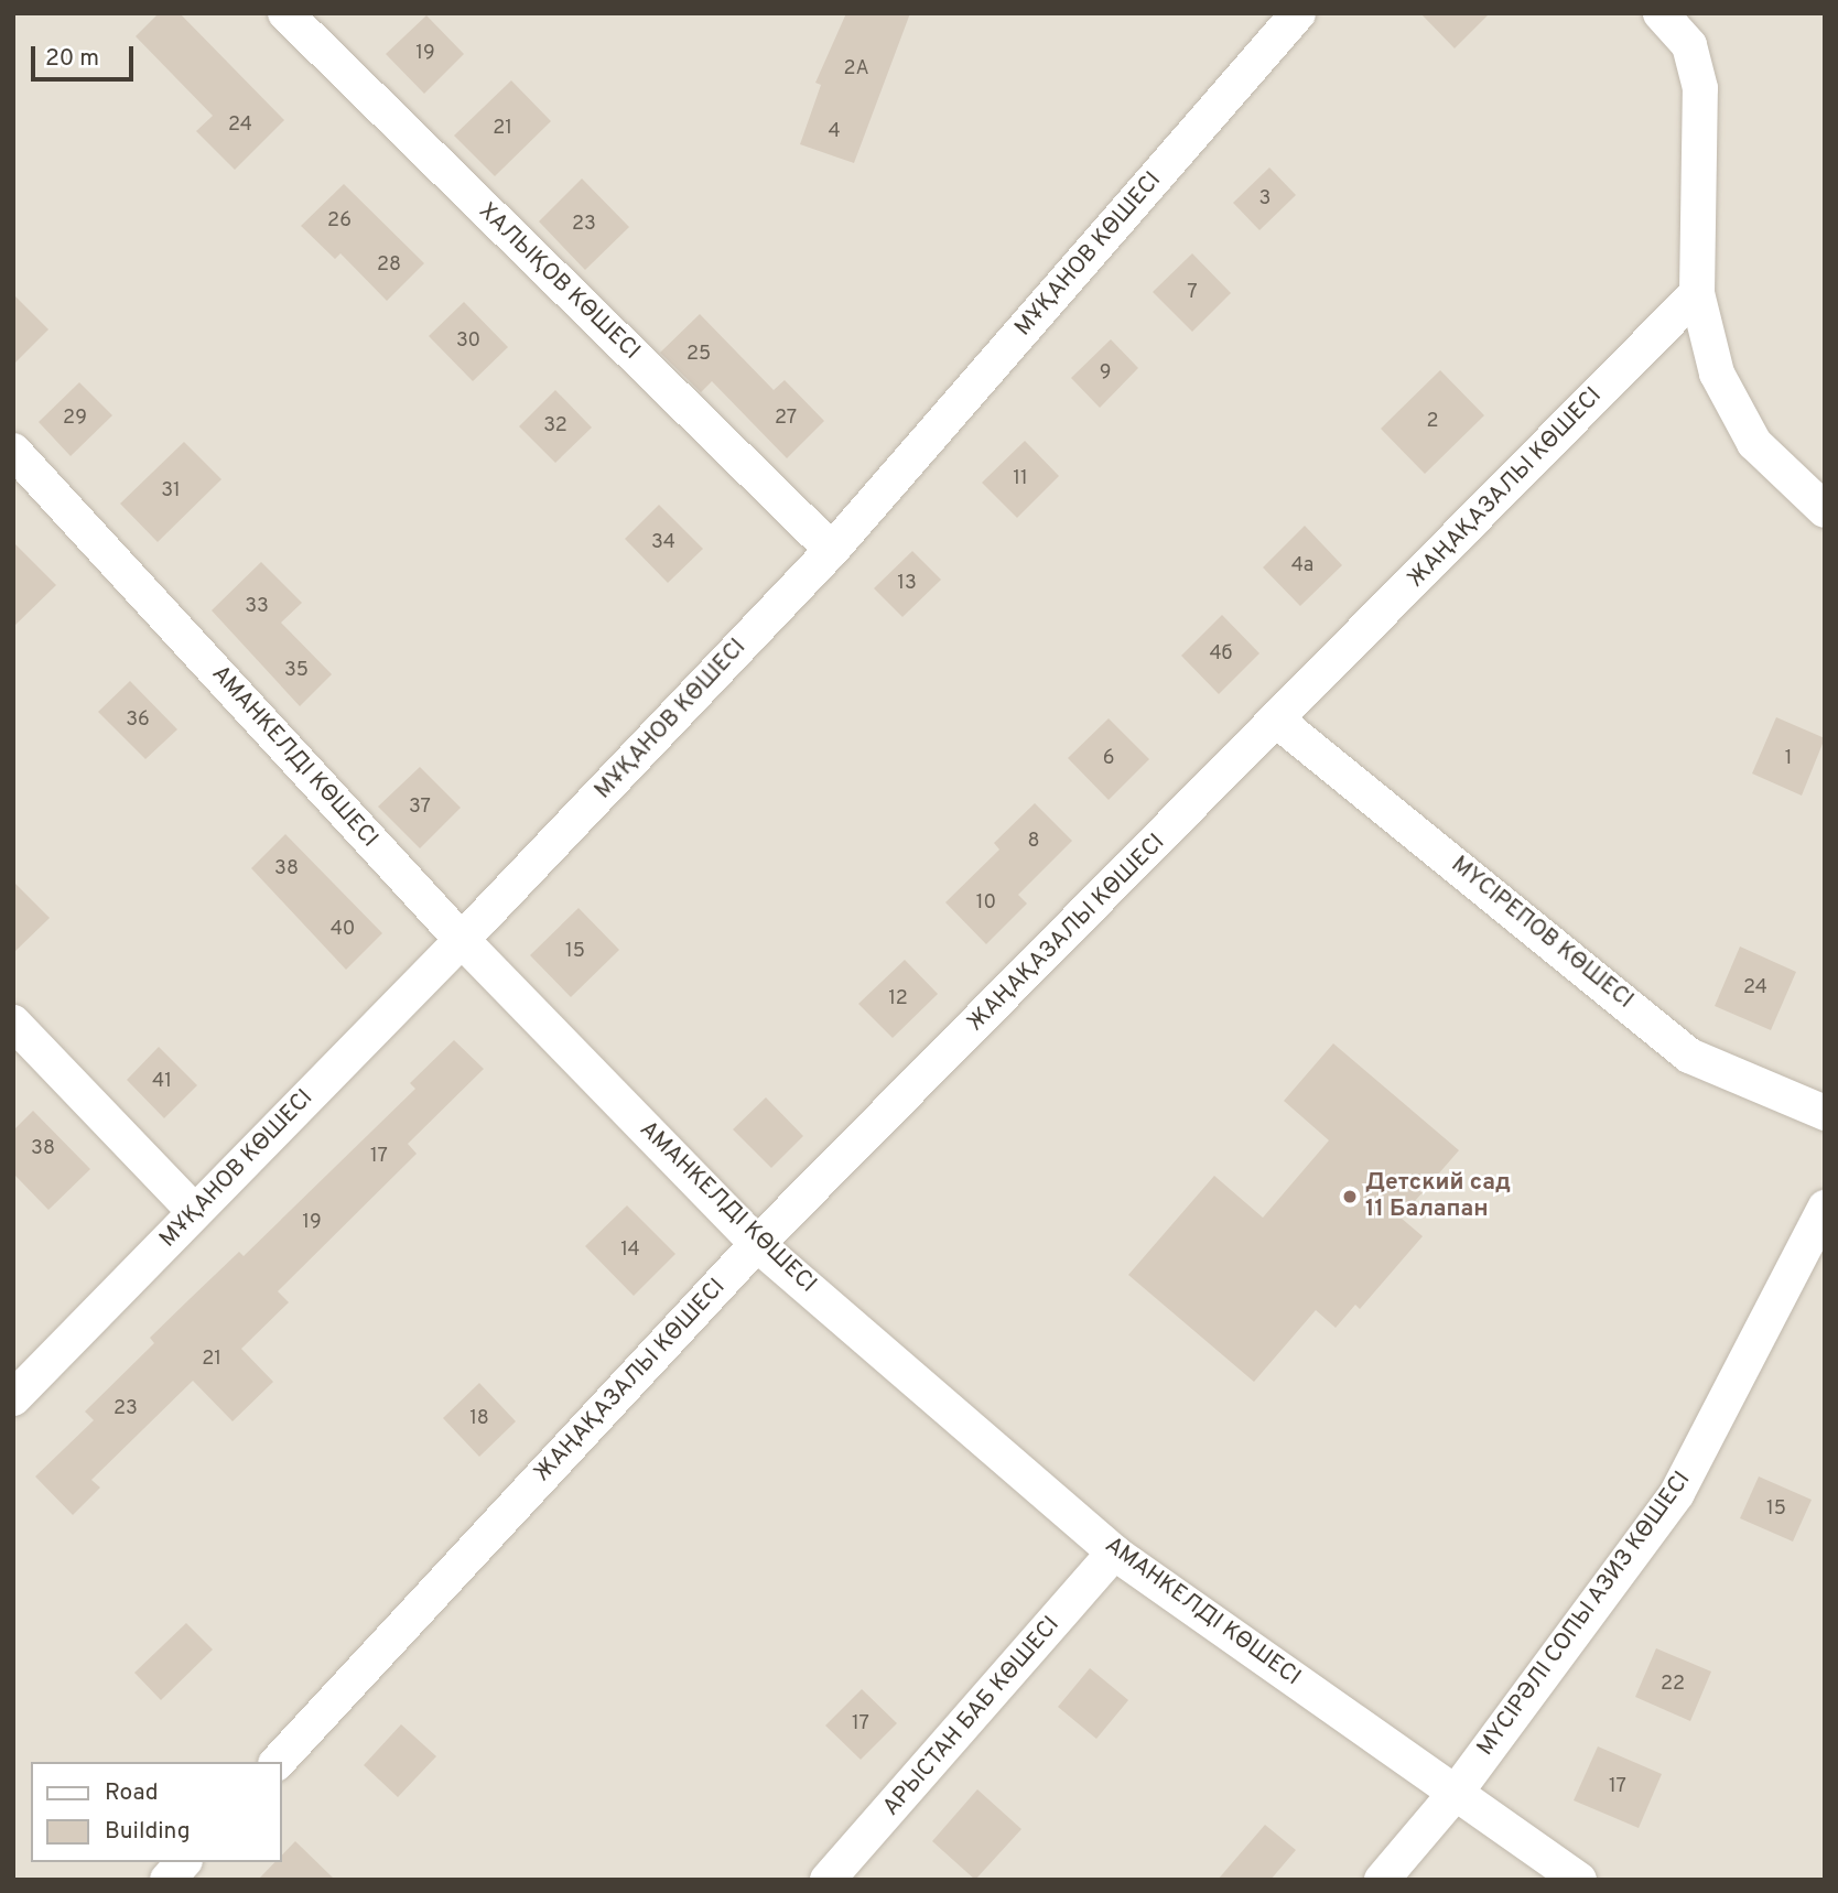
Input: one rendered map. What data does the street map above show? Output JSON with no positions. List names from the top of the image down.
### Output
{
  "streets": {
    "street": [
      "МҰҚАНОВ КӨШЕСІ",
      "ХАЛЫҚОВ КӨШЕСІ",
      "ЖАҢАҚАЗАЛЫ КӨШЕСІ",
      "АМАНКЕЛДІ КӨШЕСІ",
      "МҮСІРЕПОВ КӨШЕСІ",
      "МҮСІРӘЛІ СОПЫ АЗИЗ КӨШЕСІ",
      "АРЫСТАН БАБ КӨШЕСІ"
    ]
  },
  "crossings": [
    ["МҰҚАНОВ КӨШЕСІ", "ХАЛЫҚОВ КӨШЕСІ"],
    ["МҰҚАНОВ КӨШЕСІ", "АМАНКЕЛДІ КӨШЕСІ"],
    ["ЖАҢАҚАЗАЛЫ КӨШЕСІ", "АМАНКЕЛДІ КӨШЕСІ"],
    ["ЖАҢАҚАЗАЛЫ КӨШЕСІ", "МҮСІРЕПОВ КӨШЕСІ"],
    ["АМАНКЕЛДІ КӨШЕСІ", "МҮСІРӘЛІ СОПЫ АЗИЗ КӨШЕСІ"],
    ["АМАНКЕЛДІ КӨШЕСІ", "АРЫСТАН БАБ КӨШЕСІ"]
  ],
  "places": ["Детский сад 11 Балапан"],
  "house_numbers": [
    "19",
    "2А",
    "24",
    "21",
    "4",
    "3",
    "26",
    "23",
    "28",
    "7",
    "30",
    "25",
    "9",
    "29",
    "27",
    "2",
    "32",
    "11",
    "31",
    "34",
    "4а",
    "13",
    "33",
    "4б",
    "35",
    "36",
    "6",
    "1",
    "37",
    "8",
    "38",
    "10",
    "40",
    "15",
    "24",
    "12",
    "41",
    "38",
    "17",
    "19",
    "14",
    "21",
    "23",
    "18",
    "15",
    "22",
    "17",
    "17"
  ],
  "legend": ["Road", "Building"],
  "scale_bar": "20 m"
}
